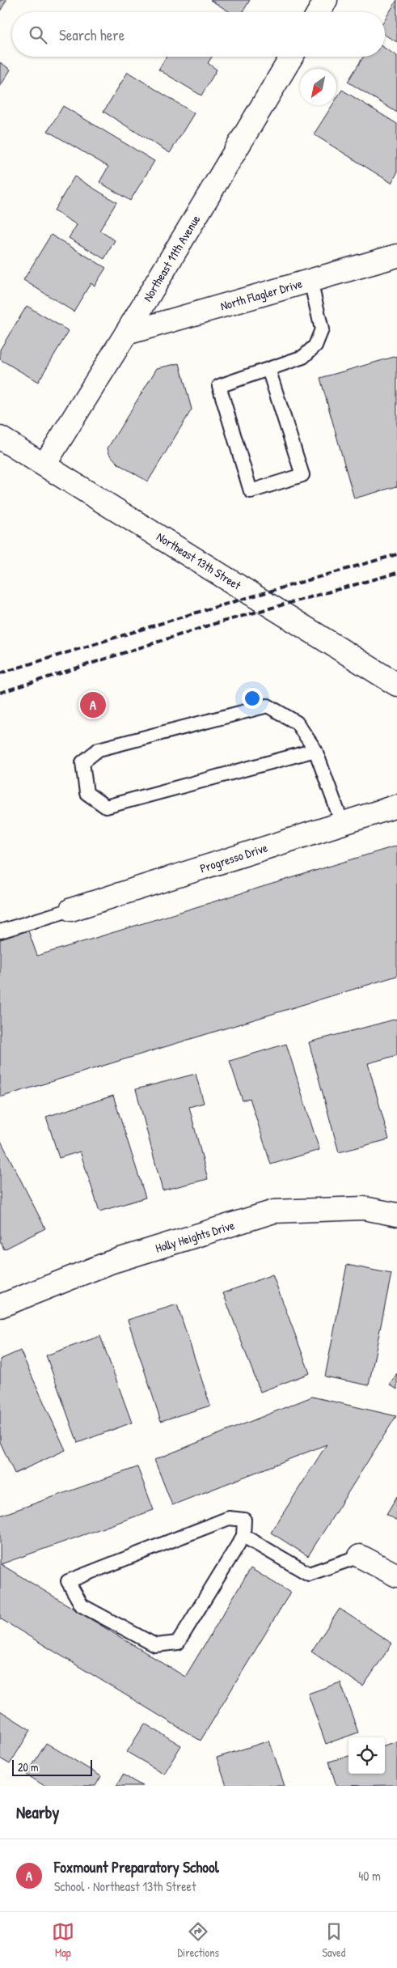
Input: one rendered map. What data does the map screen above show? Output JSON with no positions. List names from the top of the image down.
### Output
{
  "streets": {
    "street": [
      "Northeast 11th Avenue",
      "North Flagler Drive",
      "Northeast 13th Street",
      "Progresso Drive",
      "Holly Heights Drive"
    ]
  },
  "crossings": [
    ["Northeast 11th Avenue", "North Flagler Drive"],
    ["Northeast 11th Avenue", "Northeast 13th Street"]
  ],
  "scale_bar": "20 m",
  "north": "bottom left",
  "page": {
    "search": "Search here",
    "pins": "A",
    "scale": "20 m",
    "heading": "Nearby",
    "list": [
      {
        "mark": "A",
        "name": "Foxmount Preparatory School",
        "note": "School · Northeast 13th Street",
        "value": "40 m"
      }
    ],
    "nav": ["Map", "Directions", "Saved"]
  }
}
